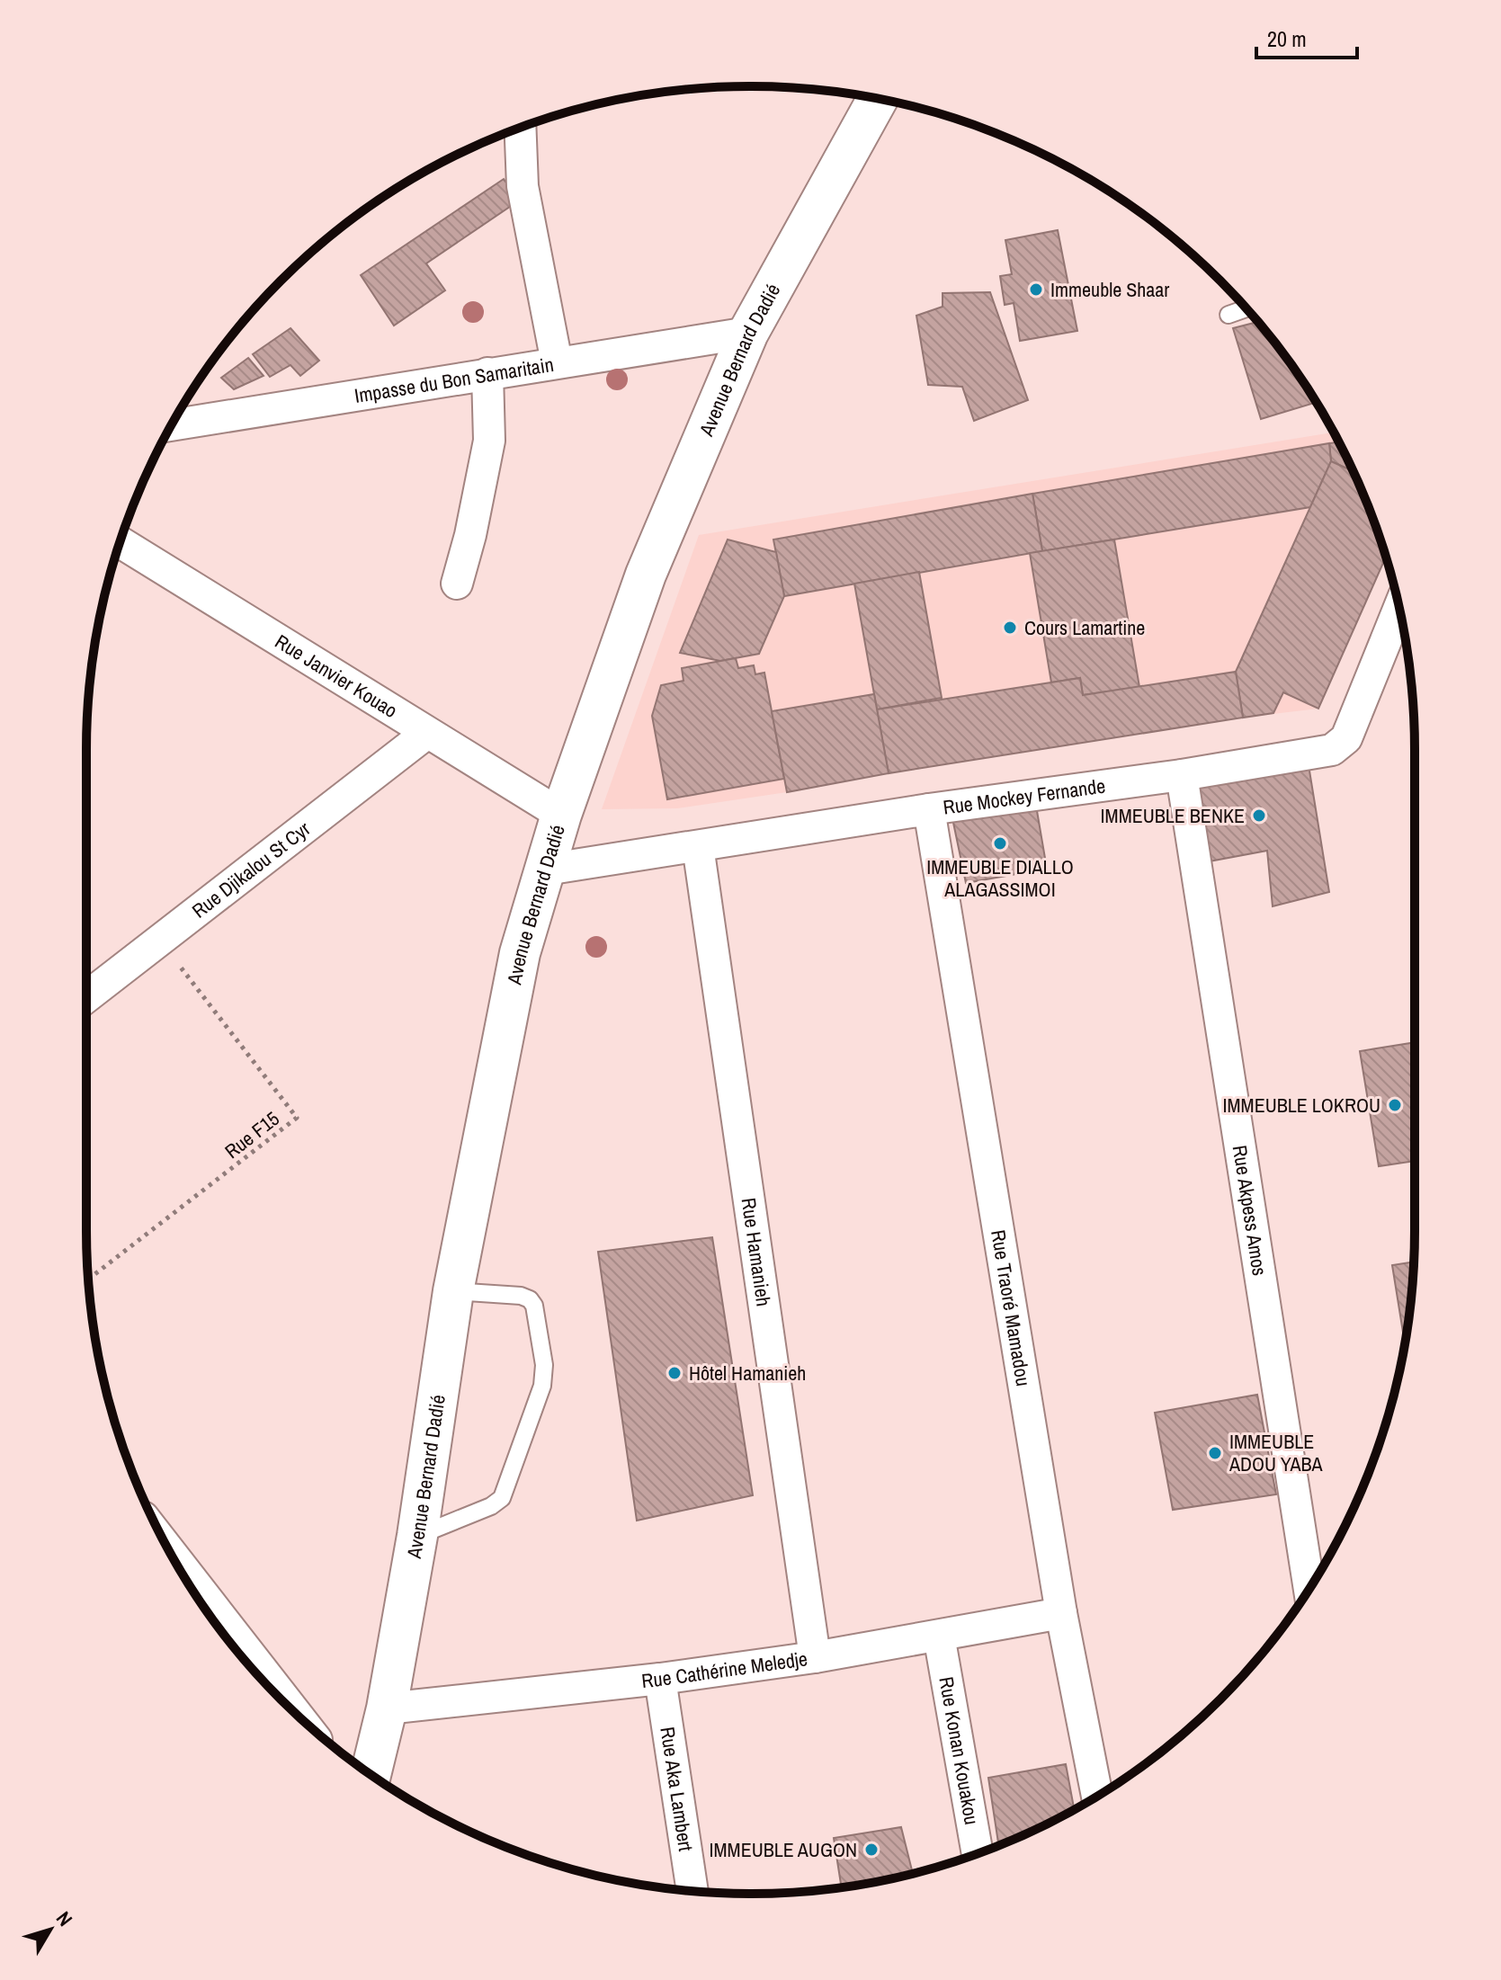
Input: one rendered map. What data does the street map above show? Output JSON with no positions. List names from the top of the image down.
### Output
{
  "streets": {
    "street": [
      "Avenue Bernard Dadié",
      "Impasse du Bon Samaritain",
      "Rue Janvier Kouao",
      "Rue Mockey Fernande",
      "Rue Djikalou St Cyr",
      "Rue Akpess Amos",
      "Rue Hamanieh",
      "Rue Traoré Mamadou",
      "Rue Cathérine Meledje",
      "Rue Konan Kouakou",
      "Rue Aka Lambert"
    ],
    "path": ["Rue F15"]
  },
  "crossings": [
    ["Avenue Bernard Dadié", "Impasse du Bon Samaritain"],
    ["Avenue Bernard Dadié", "Rue Janvier Kouao"],
    ["Avenue Bernard Dadié", "Rue Mockey Fernande"],
    ["Avenue Bernard Dadié", "Rue Cathérine Meledje"],
    ["Rue Janvier Kouao", "Rue Djikalou St Cyr"],
    ["Rue Mockey Fernande", "Rue Akpess Amos"],
    ["Rue Mockey Fernande", "Rue Hamanieh"],
    ["Rue Mockey Fernande", "Rue Traoré Mamadou"],
    ["Rue Djikalou St Cyr", "Rue F15"],
    ["Rue Hamanieh", "Rue Cathérine Meledje"],
    ["Rue Traoré Mamadou", "Rue Cathérine Meledje"],
    ["Rue Cathérine Meledje", "Rue Konan Kouakou"],
    ["Rue Cathérine Meledje", "Rue Aka Lambert"]
  ],
  "places": [
    "Immeuble Shaar",
    "Cours Lamartine",
    "IMMEUBLE BENKE",
    "IMMEUBLE DIALLO ALAGASSIMOI",
    "IMMEUBLE LOKROU",
    "Hôtel Hamanieh",
    "IMMEUBLE ADOU YABA",
    "IMMEUBLE AUGON"
  ],
  "scale_bar": "20 m",
  "north": "top right"
}
